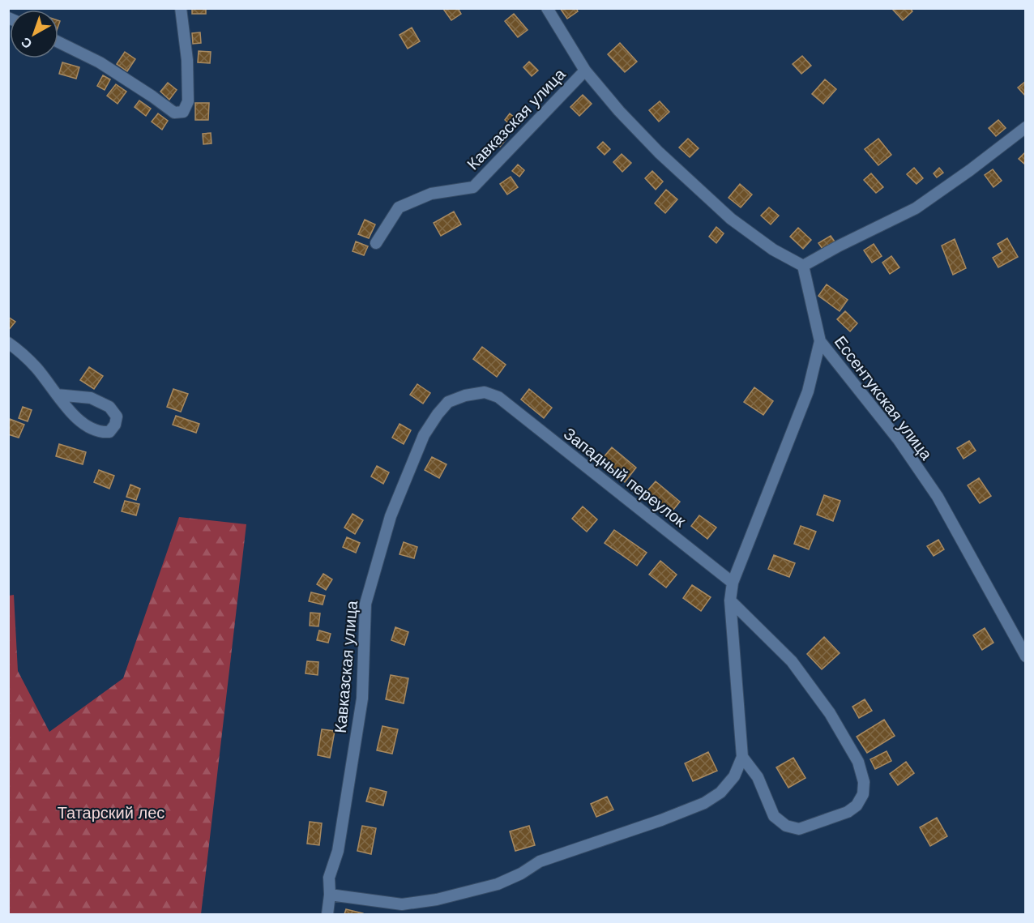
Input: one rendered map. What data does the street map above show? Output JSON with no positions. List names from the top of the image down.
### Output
{
  "streets": {
    "street": ["Кавказская улица", "Ессентукская улица", "Западный переулок"]
  },
  "crossings": [
    ["Кавказская улица", "Западный переулок"]
  ],
  "parks": ["Татарский лес"],
  "north": "bottom left"
}
